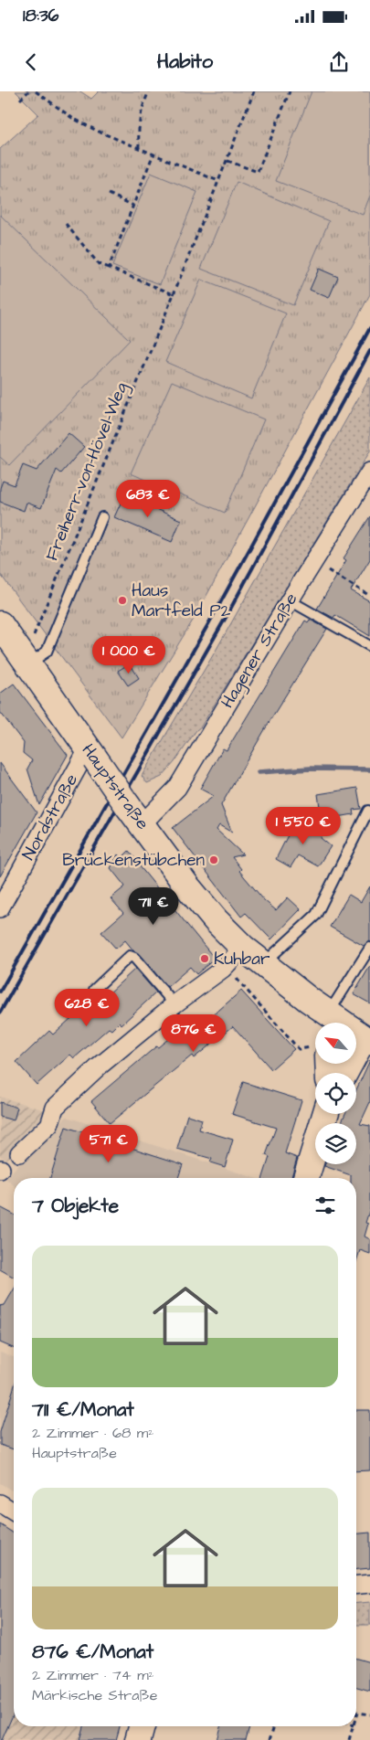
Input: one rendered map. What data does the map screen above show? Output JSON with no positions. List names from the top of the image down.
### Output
{
  "streets": {
    "main road": ["Hauptstraße"],
    "street": ["Hagener Straße", "Nordstraße"],
    "path": ["Freiherr-von-Hövel-Weg"]
  },
  "crossings": [
    ["Freiherr-von-Hövel-Weg", "Hauptstraße"],
    ["Hagener Straße", "Hauptstraße"],
    ["Hauptstraße", "Nordstraße"]
  ],
  "places": ["Haus Martfeld P2", "Brückenstübchen", "Kuhbar"],
  "north": "top left",
  "page": {
    "status": "18:36",
    "header": "Habito",
    "price": [
      "683 €",
      "1 000 €",
      "1 550 €",
      "711 €",
      "628 €",
      "876 €",
      "571 €"
    ],
    "heading": "7 Objekte",
    "list": [
      {
        "name": "711 €/Monat",
        "note": "2 Zimmer · 68 m² · Hauptstraße"
      },
      {
        "name": "876 €/Monat",
        "note": "2 Zimmer · 74 m² · Märkische Straße"
      }
    ]
  }
}
